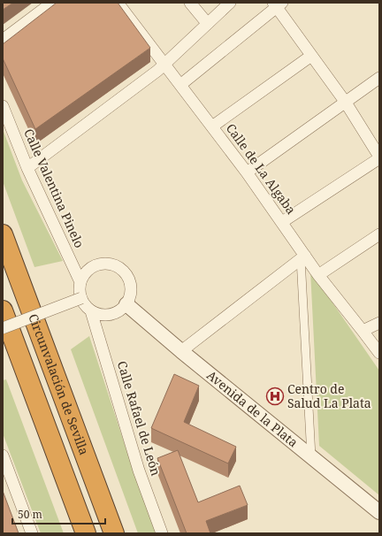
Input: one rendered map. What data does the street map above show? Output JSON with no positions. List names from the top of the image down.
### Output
{
  "streets": {
    "highway": ["Circunvalación de Sevilla"],
    "street": [
      "Calle de La Algaba",
      "Calle Valentina Pinelo",
      "Avenida de la Plata",
      "Calle Rafael de León"
    ]
  },
  "crossings": [
    ["Calle Valentina Pinelo", "Avenida de la Plata"],
    ["Calle Valentina Pinelo", "Calle Rafael de León"],
    ["Avenida de la Plata", "Calle Rafael de León"]
  ],
  "places": {
    "hospital": ["Centro de Salud La Plata"]
  },
  "scale_bar": "50 m"
}
